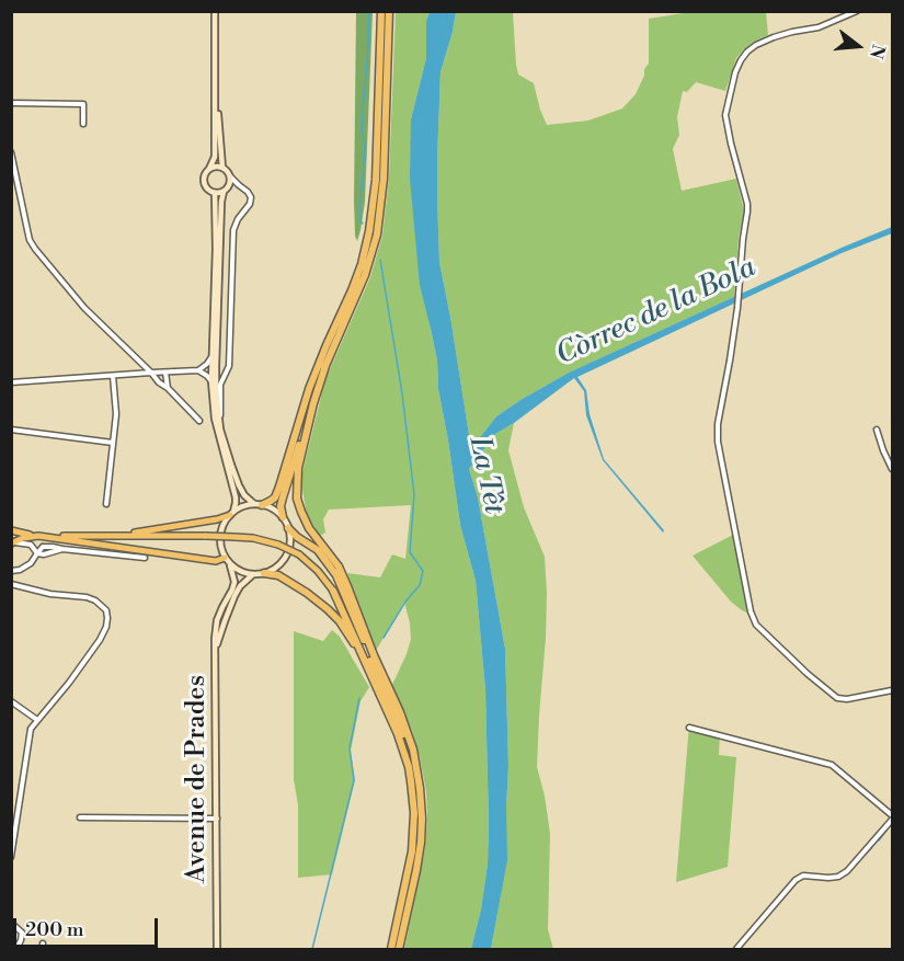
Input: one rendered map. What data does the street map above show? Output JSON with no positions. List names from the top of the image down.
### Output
{
  "streets": {
    "main road": ["Avenue de Prades"]
  },
  "water": ["Còrrec de la Bola", "La Têt"],
  "scale_bar": "200 m",
  "north": "right"
}
